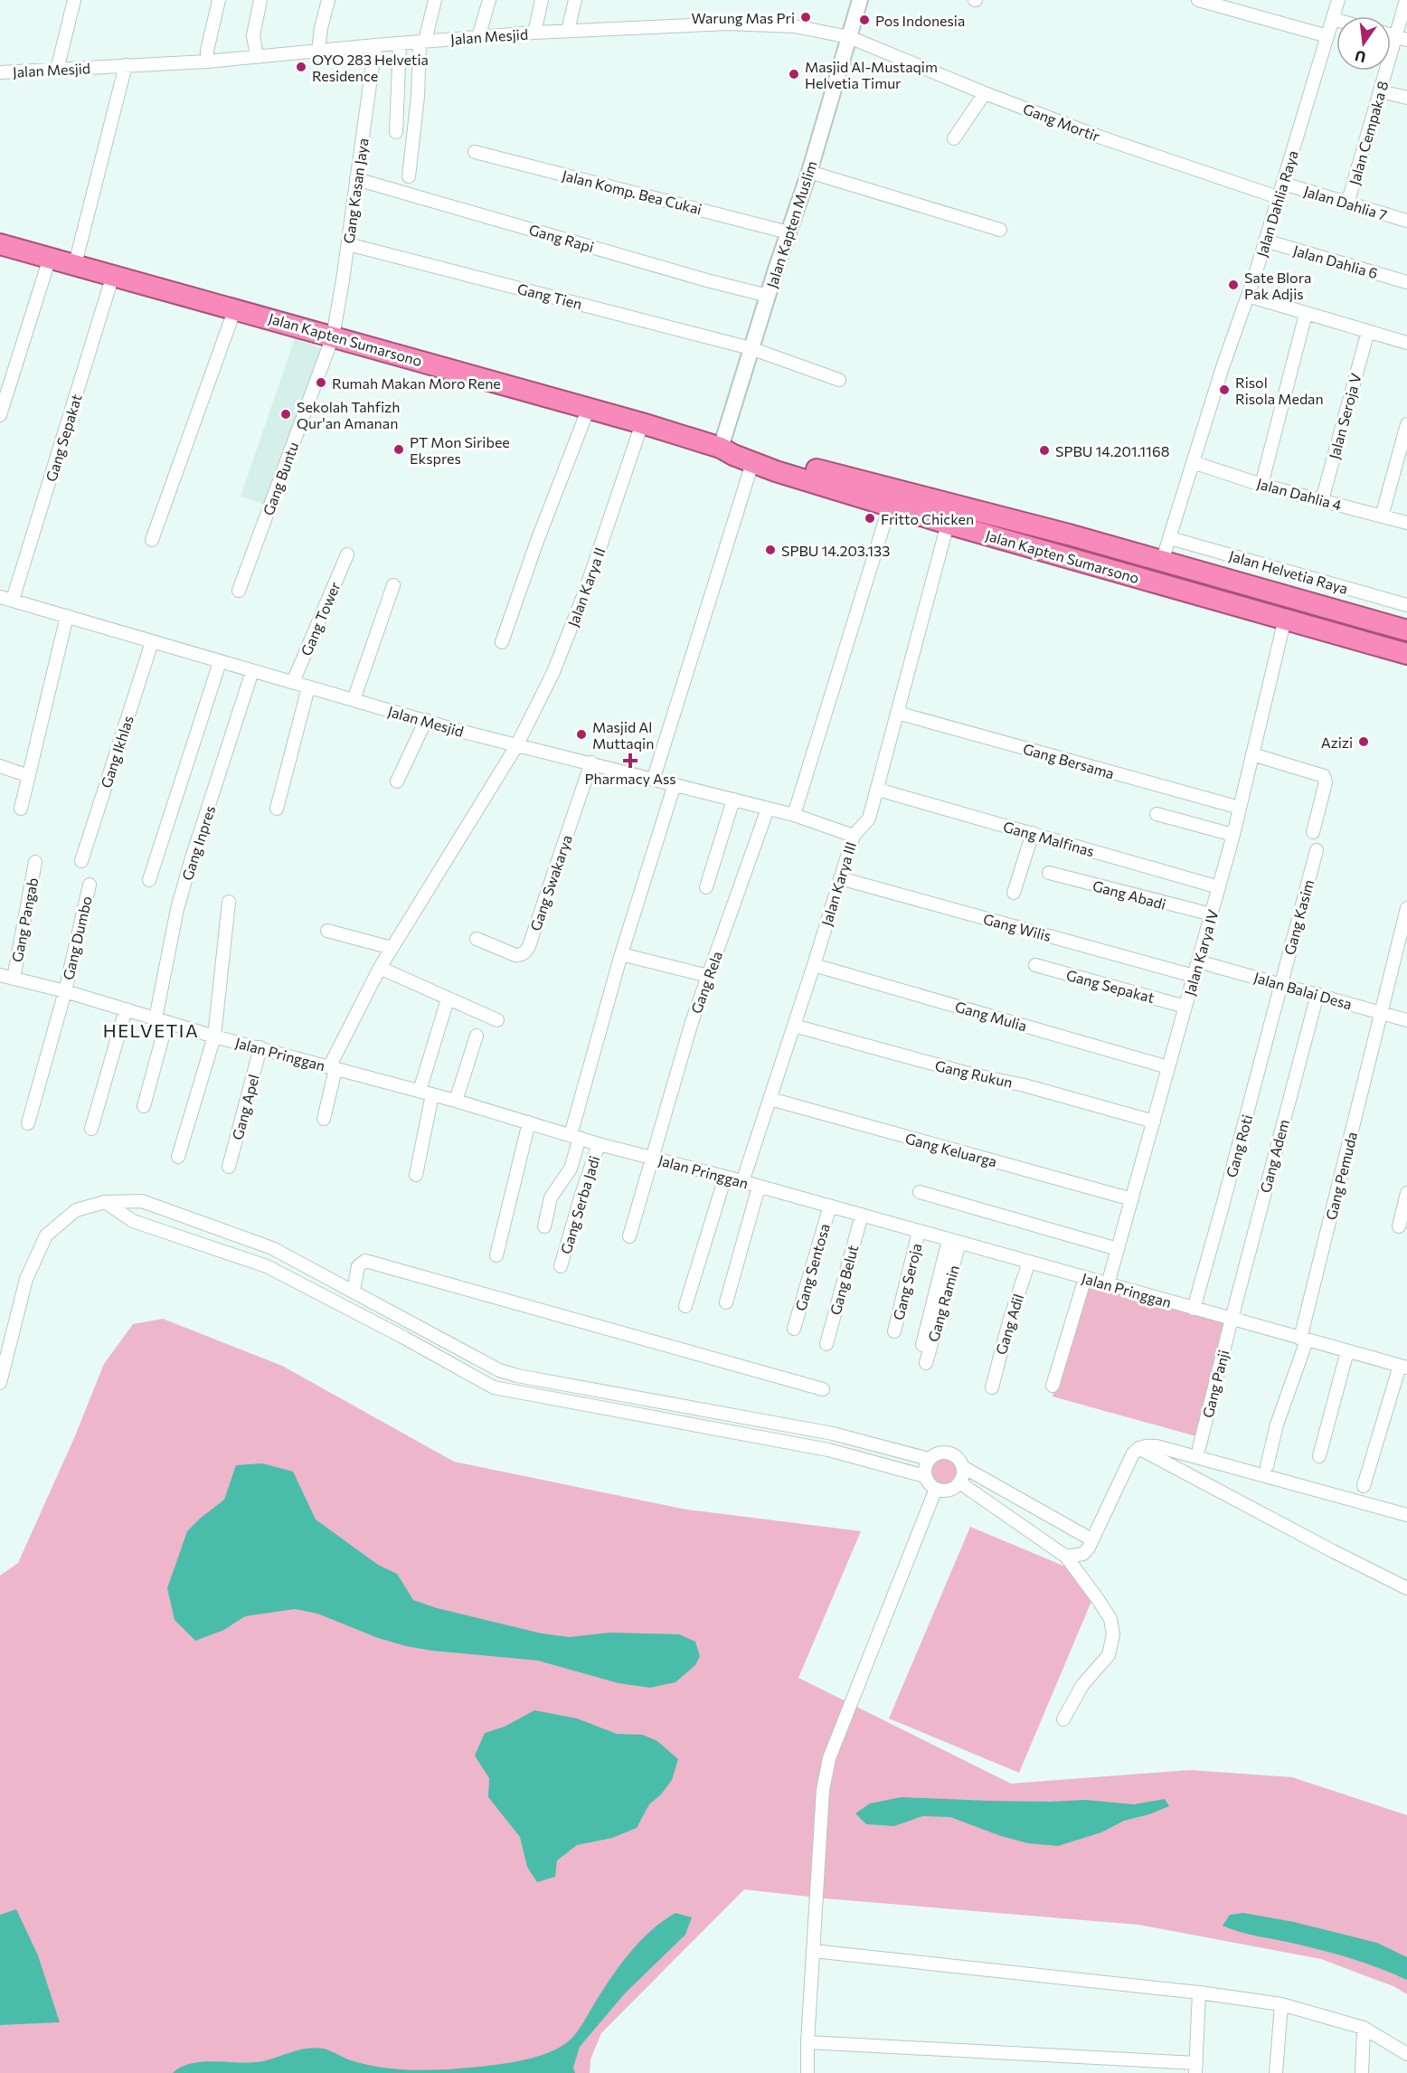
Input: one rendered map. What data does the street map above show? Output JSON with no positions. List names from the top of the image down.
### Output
{
  "streets": {
    "highway": ["Jalan Kapten Sumarsono"],
    "street": [
      "Jalan Mesjid",
      "Gang Mortir",
      "Jalan Cempaka 8",
      "Gang Kasan Jaya",
      "Jalan Komp. Bea Cukai",
      "Jalan Dahlia 7",
      "Jalan Dahlia Raya",
      "Jalan Kapten Muslim",
      "Gang Rapi",
      "Jalan Dahlia 6",
      "Gang Tien",
      "Jalan Seroja V",
      "Gang Sepakat",
      "Gang Buntu",
      "Jalan Dahlia 4",
      "Jalan Helvetia Raya",
      "Jalan Karya II",
      "Gang Tower",
      "Gang Ikhlas",
      "Gang Bersama",
      "Gang Malfinas",
      "Gang Inpres",
      "Gang Swakarya",
      "Jalan Karya III",
      "Gang Abadi",
      "Gang Kasim",
      "Gang Pangab",
      "Gang Wilis",
      "Gang Dumbo",
      "Jalan Karya IV",
      "Gang Rela",
      "Jalan Balai Desa",
      "Gang Mulia",
      "Jalan Pringgan",
      "Gang Rukun",
      "Gang Apel",
      "Gang Roti",
      "Gang Keluarga",
      "Gang Adem",
      "Gang Pemuda",
      "Gang Serba Jadi",
      "Gang Sentosa",
      "Gang Belut",
      "Gang Seroja",
      "Gang Ramin",
      "Gang Adil",
      "Gang Panji"
    ]
  },
  "crossings": [
    ["Jalan Mesjid", "Gang Mortir"],
    ["Jalan Mesjid", "Gang Kasan Jaya"],
    ["Jalan Mesjid", "Jalan Kapten Muslim"],
    ["Jalan Mesjid", "Gang Sepakat"],
    ["Jalan Mesjid", "Jalan Karya II"],
    ["Jalan Mesjid", "Gang Tower"],
    ["Jalan Mesjid", "Gang Ikhlas"],
    ["Jalan Mesjid", "Gang Inpres"],
    ["Jalan Mesjid", "Gang Swakarya"],
    ["Jalan Mesjid", "Jalan Karya III"],
    ["Jalan Mesjid", "Gang Rela"],
    ["Gang Mortir", "Jalan Dahlia Raya"],
    ["Gang Mortir", "Jalan Kapten Muslim"],
    ["Jalan Cempaka 8", "Jalan Dahlia 7"],
    ["Gang Kasan Jaya", "Gang Rapi"],
    ["Gang Kasan Jaya", "Gang Tien"],
    ["Gang Kasan Jaya", "Jalan Kapten Sumarsono"],
    ["Gang Kasan Jaya", "Gang Buntu"],
    ["Jalan Komp. Bea Cukai", "Jalan Kapten Muslim"],
    ["Jalan Dahlia 7", "Jalan Dahlia Raya"],
    ["Jalan Dahlia Raya", "Jalan Dahlia 6"],
    ["Jalan Dahlia Raya", "Jalan Kapten Sumarsono"],
    ["Jalan Dahlia Raya", "Jalan Dahlia 4"],
    ["Jalan Dahlia Raya", "Jalan Helvetia Raya"],
    ["Jalan Kapten Muslim", "Gang Rapi"],
    ["Jalan Kapten Muslim", "Gang Tien"],
    ["Jalan Kapten Muslim", "Jalan Kapten Sumarsono"],
    ["Jalan Kapten Sumarsono", "Gang Sepakat"],
    ["Jalan Kapten Sumarsono", "Gang Buntu"],
    ["Jalan Kapten Sumarsono", "Jalan Karya II"],
    ["Jalan Kapten Sumarsono", "Jalan Karya III"],
    ["Jalan Kapten Sumarsono", "Jalan Karya IV"],
    ["Jalan Seroja V", "Jalan Dahlia 4"],
    ["Gang Sepakat", "Jalan Karya IV"],
    ["Jalan Karya II", "Jalan Pringgan"],
    ["Gang Bersama", "Jalan Karya III"],
    ["Gang Bersama", "Jalan Karya IV"],
    ["Gang Malfinas", "Jalan Karya III"],
    ["Gang Malfinas", "Jalan Karya IV"],
    ["Gang Inpres", "Jalan Pringgan"],
    ["Jalan Karya III", "Gang Wilis"],
    ["Jalan Karya III", "Gang Mulia"],
    ["Jalan Karya III", "Jalan Pringgan"],
    ["Jalan Karya III", "Gang Rukun"],
    ["Jalan Karya III", "Gang Keluarga"],
    ["Gang Abadi", "Jalan Karya IV"],
    ["Gang Kasim", "Jalan Balai Desa"],
    ["Gang Kasim", "Gang Roti"],
    ["Gang Pangab", "Jalan Pringgan"],
    ["Gang Wilis", "Jalan Karya IV"],
    ["Gang Dumbo", "Jalan Pringgan"],
    ["Jalan Karya IV", "Jalan Balai Desa"],
    ["Jalan Karya IV", "Gang Mulia"],
    ["Jalan Karya IV", "Jalan Pringgan"],
    ["Jalan Karya IV", "Gang Rukun"],
    ["Jalan Karya IV", "Gang Keluarga"],
    ["Gang Rela", "Jalan Pringgan"],
    ["Jalan Balai Desa", "Gang Roti"],
    ["Jalan Balai Desa", "Gang Adem"],
    ["Jalan Balai Desa", "Gang Pemuda"],
    ["Jalan Pringgan", "Gang Apel"],
    ["Jalan Pringgan", "Gang Roti"],
    ["Jalan Pringgan", "Gang Adem"],
    ["Jalan Pringgan", "Gang Pemuda"],
    ["Jalan Pringgan", "Gang Serba Jadi"],
    ["Jalan Pringgan", "Gang Sentosa"],
    ["Jalan Pringgan", "Gang Belut"],
    ["Jalan Pringgan", "Gang Seroja"],
    ["Jalan Pringgan", "Gang Ramin"],
    ["Jalan Pringgan", "Gang Adil"],
    ["Jalan Pringgan", "Gang Panji"],
    ["Gang Adem", "Gang Panji"]
  ],
  "districts": ["HELVETIA"],
  "places": {
    "other": [
      "Warung Mas Pri",
      "Pos Indonesia",
      "OYO 283 Helvetia Residence",
      "Masjid Al-Mustaqim Helvetia Timur",
      "Sate Blora Pak Adjis",
      "Rumah Makan Moro Rene",
      "Risol Risola Medan",
      "Sekolah Tahfizh Qur'an Amanan",
      "PT Mon Siribee Ekspres",
      "SPBU 14.201.1168",
      "Fritto Chicken",
      "SPBU 14.203.133",
      "Masjid Al Muttaqin",
      "Azizi"
    ],
    "health": ["Pharmacy Ass"]
  },
  "north": "bottom"
}
